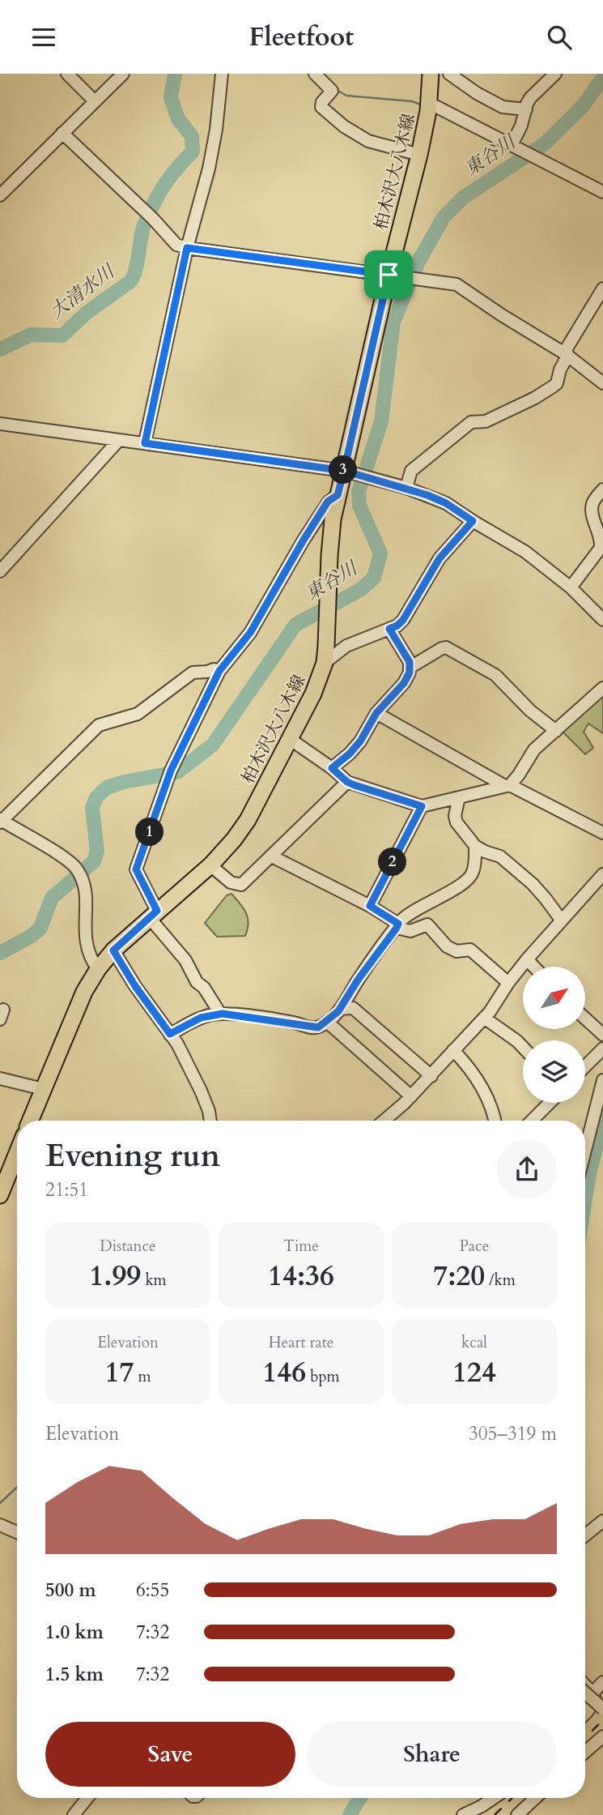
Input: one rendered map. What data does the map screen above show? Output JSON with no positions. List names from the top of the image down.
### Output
{
  "streets": {
    "main road": ["柏木沢大八木線"]
  },
  "water": ["東谷川", "大清水川"],
  "north": "top right",
  "page": {
    "header": "Fleetfoot",
    "pins": ["3", "1", "2"],
    "heading": ["Evening run", "21:51"],
    "stats": [
      ["Distance", "1.99 km"],
      ["Time", "14:36"],
      ["Pace", "7:20 /km"],
      ["Elevation", "17 m"],
      ["Heart rate", "146 bpm"],
      ["kcal", "124"]
    ],
    "chart": ["Elevation", "305–319 m"],
    "list": [
      {
        "name": "500 m",
        "note": "6:55"
      },
      {
        "name": "1.0 km",
        "note": "7:32"
      },
      {
        "name": "1.5 km",
        "note": "7:32"
      }
    ],
    "buttons": ["Save", "Share"]
  }
}
